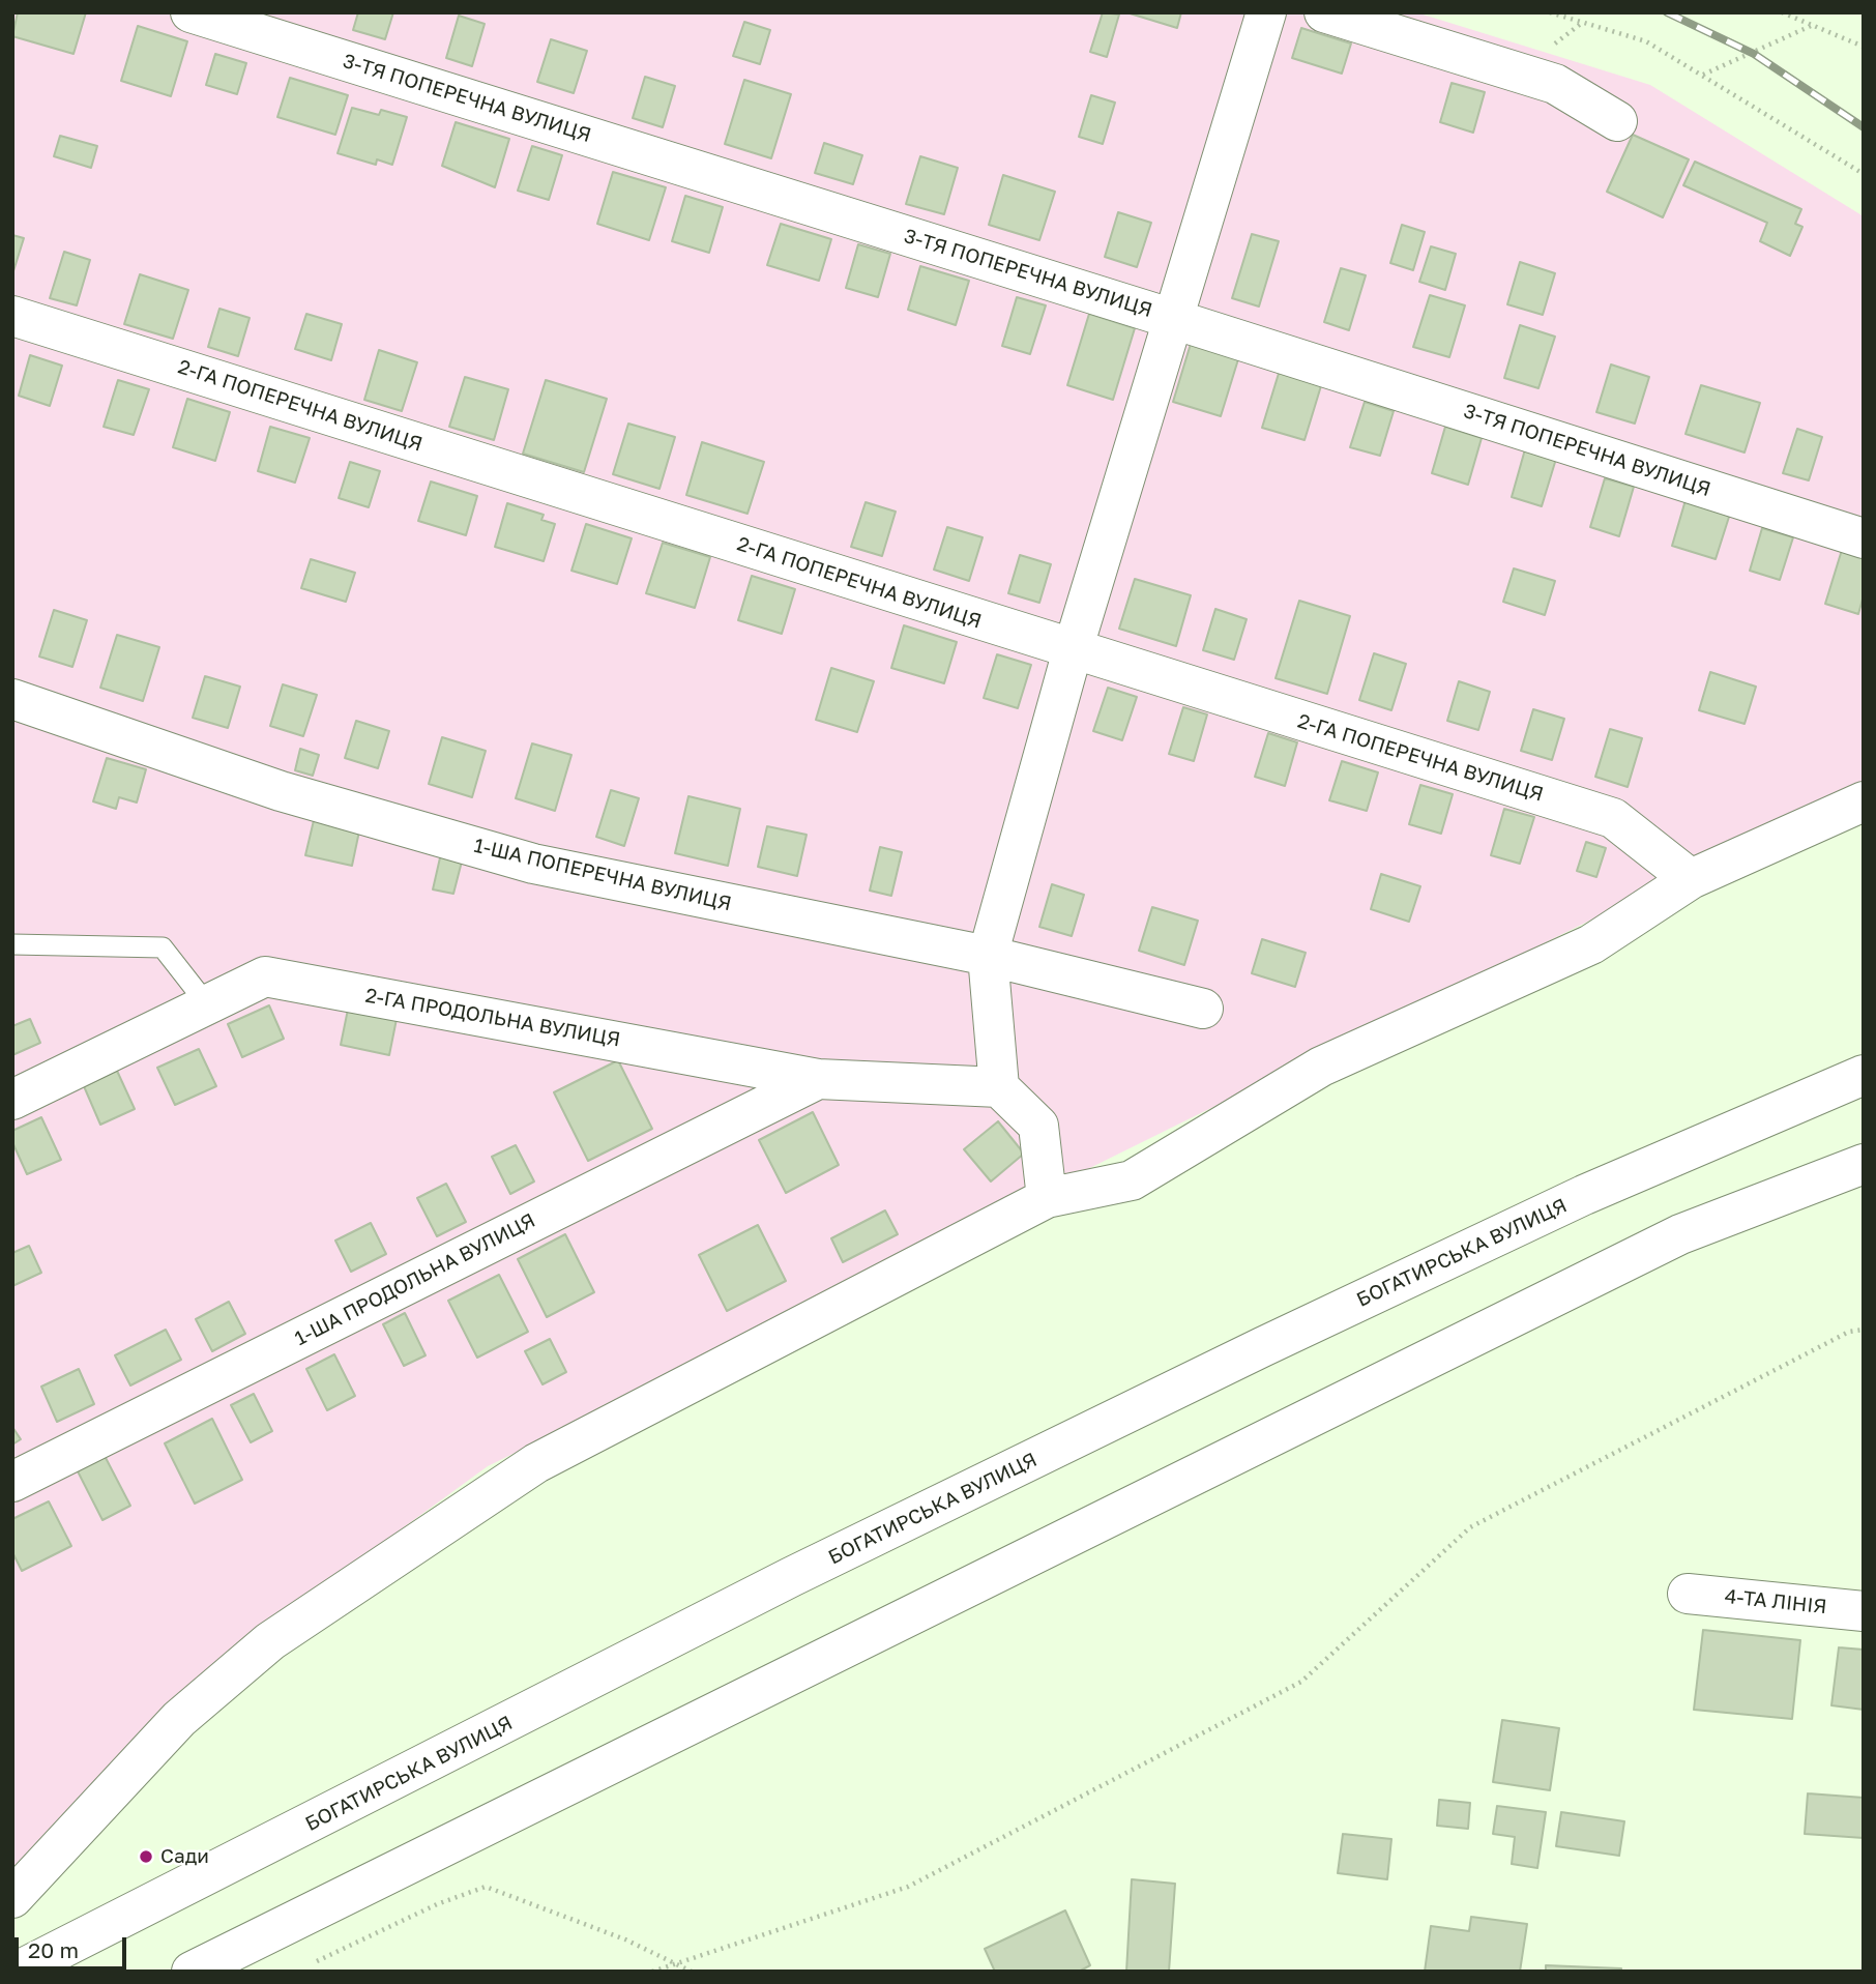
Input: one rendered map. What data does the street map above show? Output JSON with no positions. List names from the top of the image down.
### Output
{
  "streets": {
    "street": [
      "3-ТЯ ПОПЕРЕЧНА ВУЛИЦЯ",
      "2-ГА ПОПЕРЕЧНА ВУЛИЦЯ",
      "1-ША ПОПЕРЕЧНА ВУЛИЦЯ",
      "2-ГА ПРОДОЛЬНА ВУЛИЦЯ",
      "БОГАТИРСЬКА ВУЛИЦЯ",
      "1-ША ПРОДОЛЬНА ВУЛИЦЯ",
      "4-ТА ЛІНІЯ"
    ]
  },
  "crossings": [
    ["2-ГА ПРОДОЛЬНА ВУЛИЦЯ", "1-ША ПРОДОЛЬНА ВУЛИЦЯ"]
  ],
  "places": ["Сади"],
  "scale_bar": "20 m"
}
